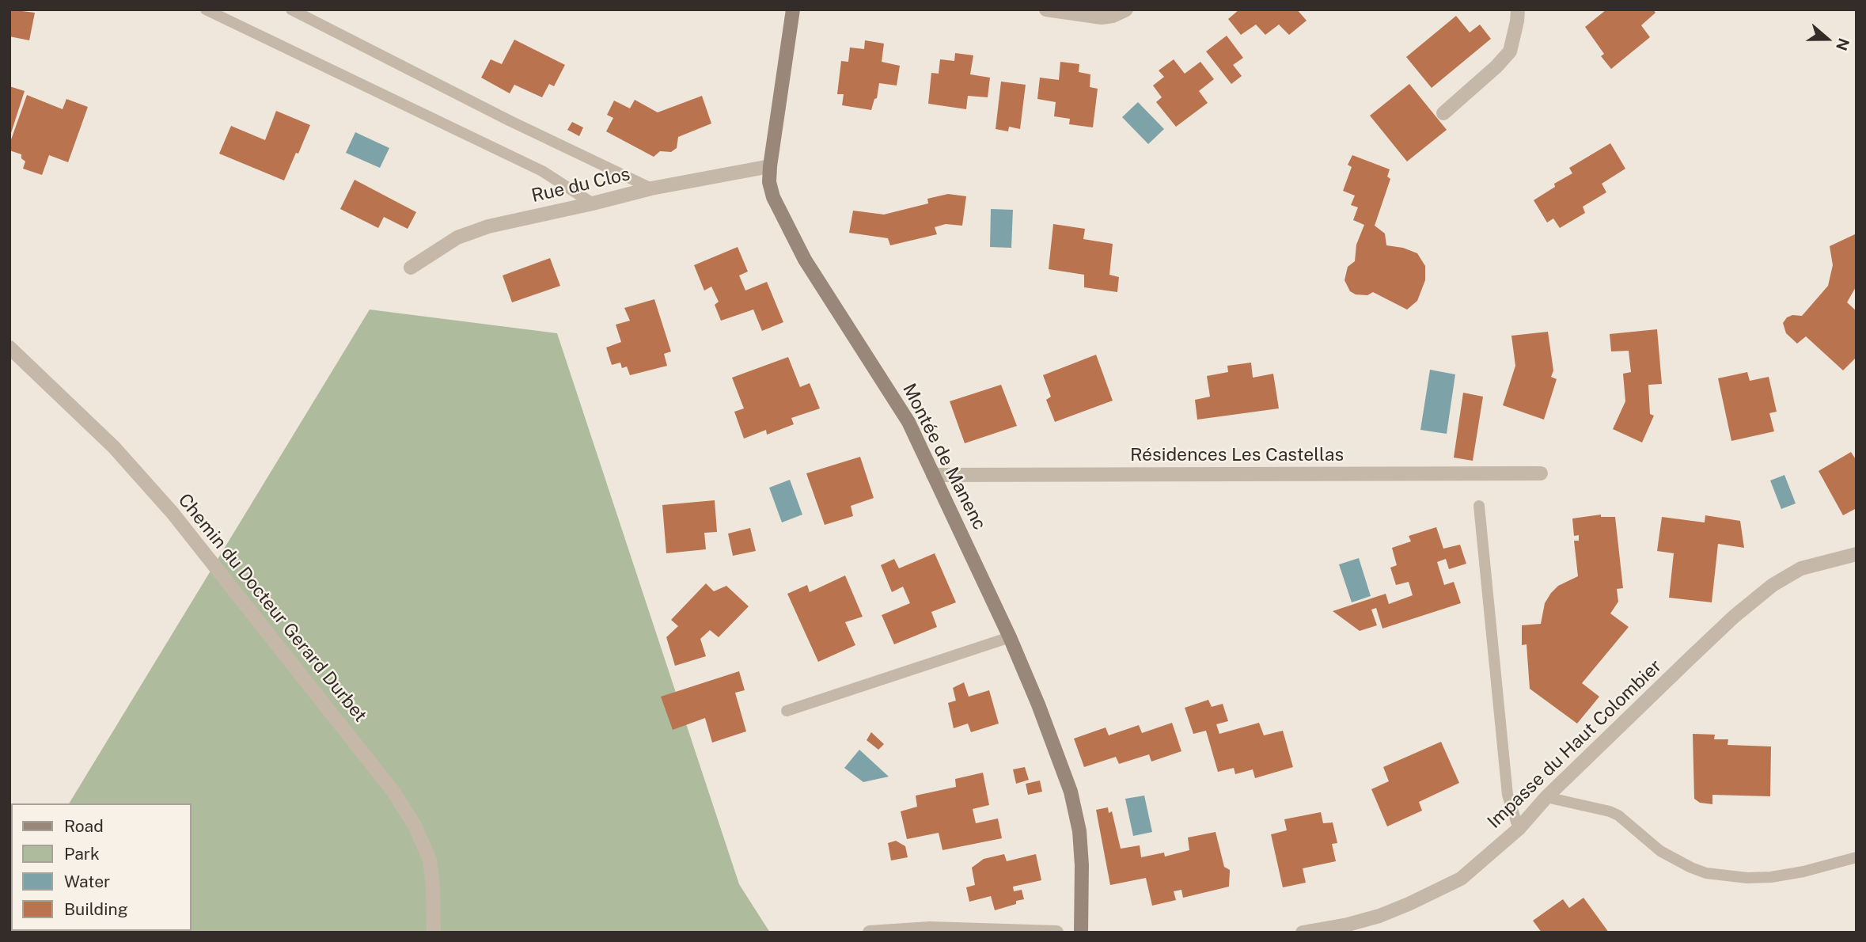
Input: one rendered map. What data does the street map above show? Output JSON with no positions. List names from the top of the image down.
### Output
{
  "streets": {
    "street": [
      "Rue du Clos",
      "Résidences Les Castellas",
      "Montée de Manenc",
      "Chemin du Docteur Gerard Durbet",
      "Impasse du Haut Colombier"
    ]
  },
  "crossings": [
    ["Rue du Clos", "Montée de Manenc"],
    ["Résidences Les Castellas", "Montée de Manenc"]
  ],
  "legend": [
    "Road",
    "Park",
    "Water",
    "Building"
  ],
  "north": "right"
}
